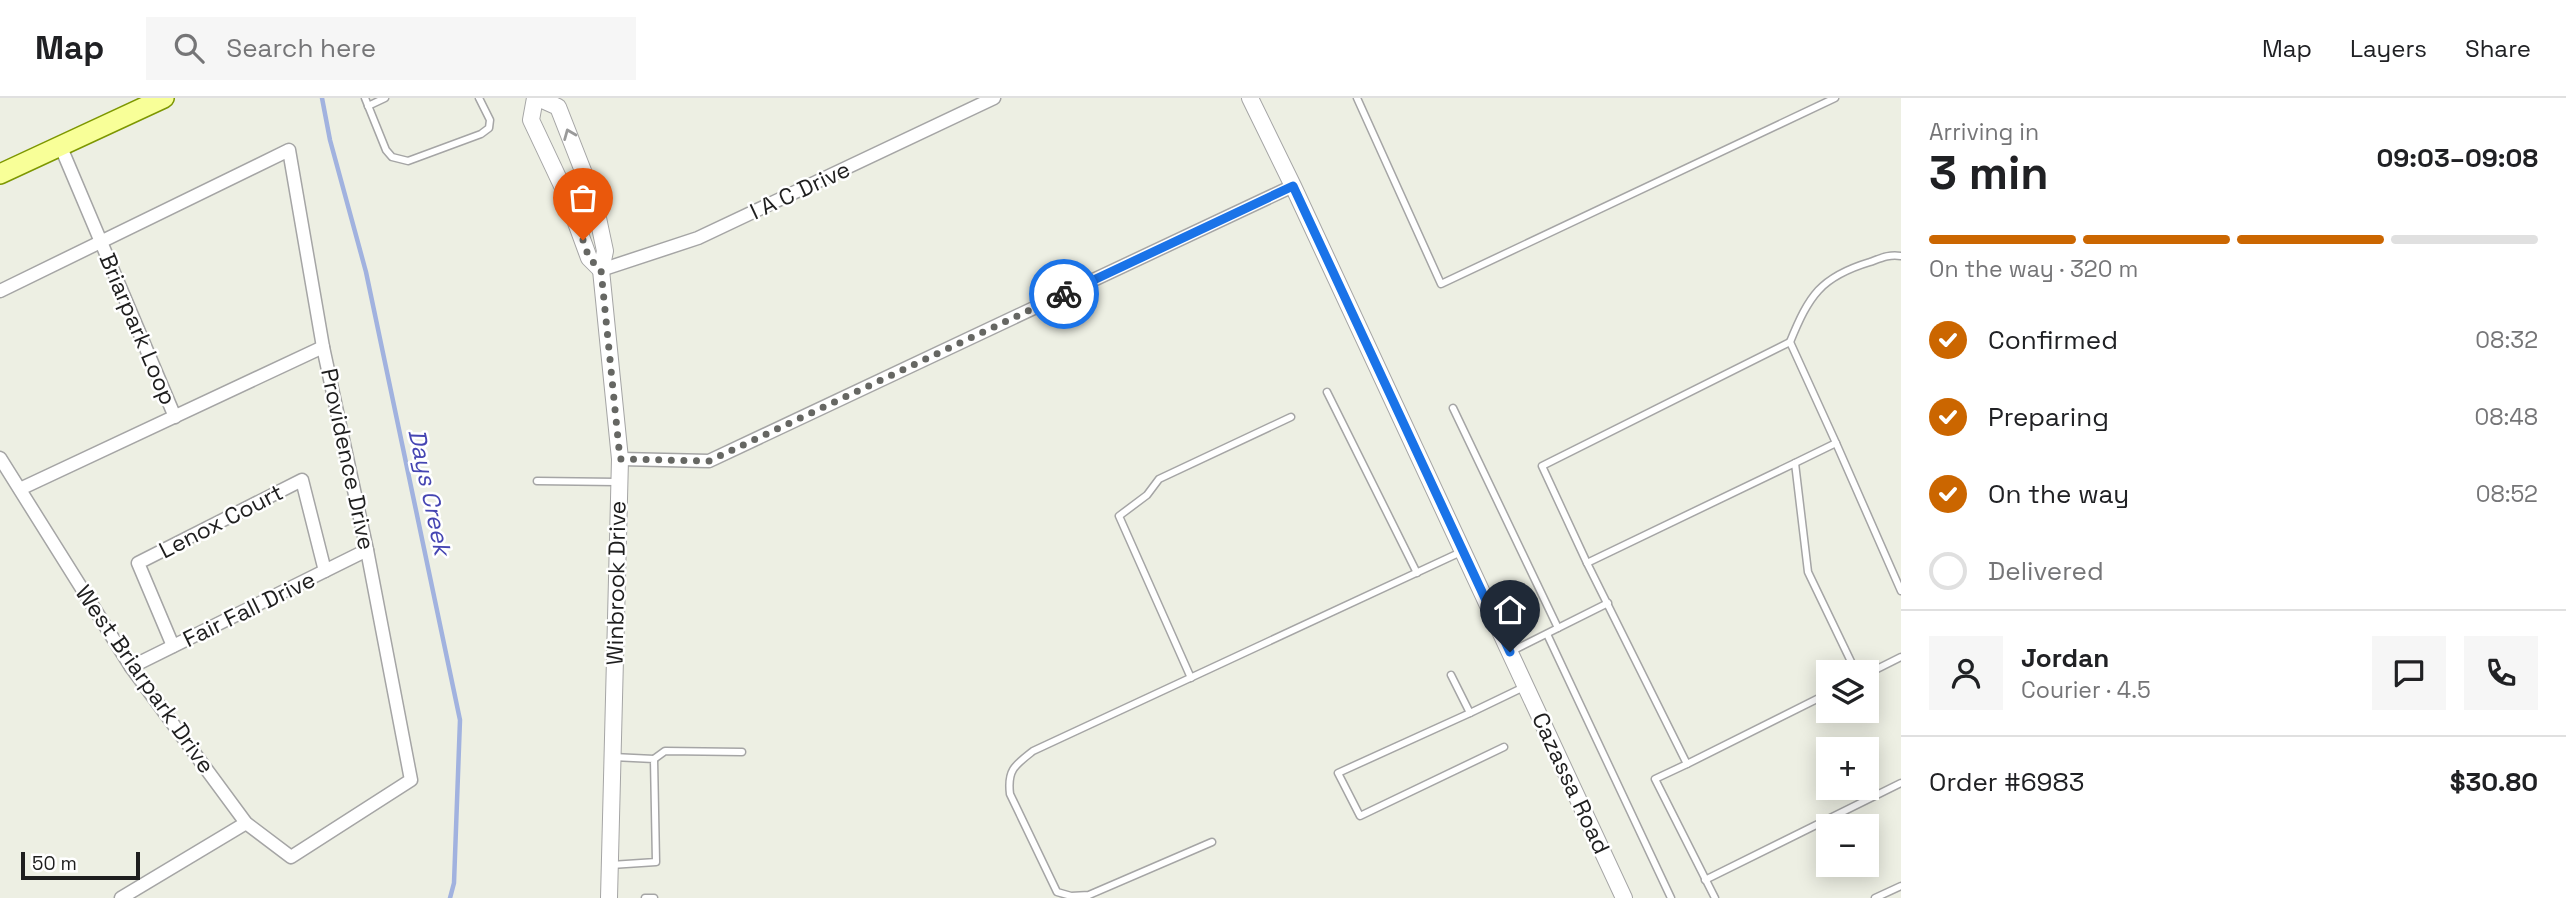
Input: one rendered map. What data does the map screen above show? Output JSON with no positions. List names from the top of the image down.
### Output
{
  "streets": {
    "street": [
      "I A C Drive",
      "Briarpark Loop",
      "Providence Drive",
      "Lenox Court",
      "Winbrook Drive",
      "Fair Fall Drive",
      "West Briarpark Drive",
      "Cazassa Road"
    ]
  },
  "crossings": [
    ["I A C Drive", "Winbrook Drive"],
    ["Briarpark Loop", "Providence Drive"],
    ["Briarpark Loop", "West Briarpark Drive"],
    ["Providence Drive", "Fair Fall Drive"],
    ["Providence Drive", "West Briarpark Drive"],
    ["Lenox Court", "Fair Fall Drive"],
    ["Fair Fall Drive", "West Briarpark Drive"]
  ],
  "water": ["Days Creek"],
  "scale_bar": "50 m",
  "page": {
    "header": "Map",
    "search": "Search here",
    "nav": ["Map", "Layers", "Share"],
    "heading": ["3 min", "Arriving in", "09:03–09:08"],
    "panel": [
      "Jordan",
      "Courier · 4.5",
      "Order #6983",
      "$30.80"
    ],
    "bar": "On the way · 320 m",
    "list": [
      ["Confirmed", "08:32"],
      ["Preparing", "08:48"],
      ["On the way", "08:52"],
      "Delivered"
    ],
    "map_buttons": ["+", "−"],
    "scale": "50 m"
  }
}
